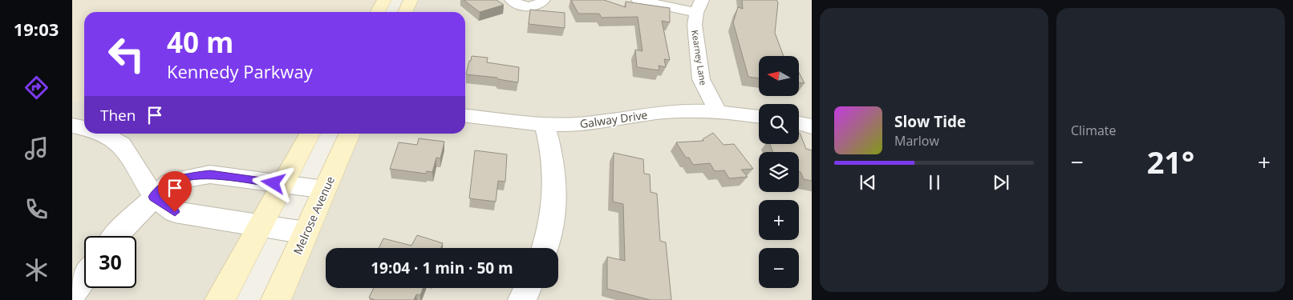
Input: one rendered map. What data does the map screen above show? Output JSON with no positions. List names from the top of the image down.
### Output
{
  "streets": {
    "main road": ["Melrose Avenue"],
    "street": ["Kearney Lane", "Galway Drive"]
  },
  "crossings": [
    ["Kearney Lane", "Galway Drive"]
  ],
  "north": "left",
  "page": {
    "tabs": "19:03",
    "tile": "Climate",
    "turn": ["40 m", "Kennedy Parkway"],
    "map_buttons": ["+", "−"],
    "then": "Then",
    "song": ["Slow Tide", "Marlow"],
    "heat": ["−", "21°", "+"],
    "limit": "30",
    "trip": "19:04 · 1 min · 50 m"
  }
}
